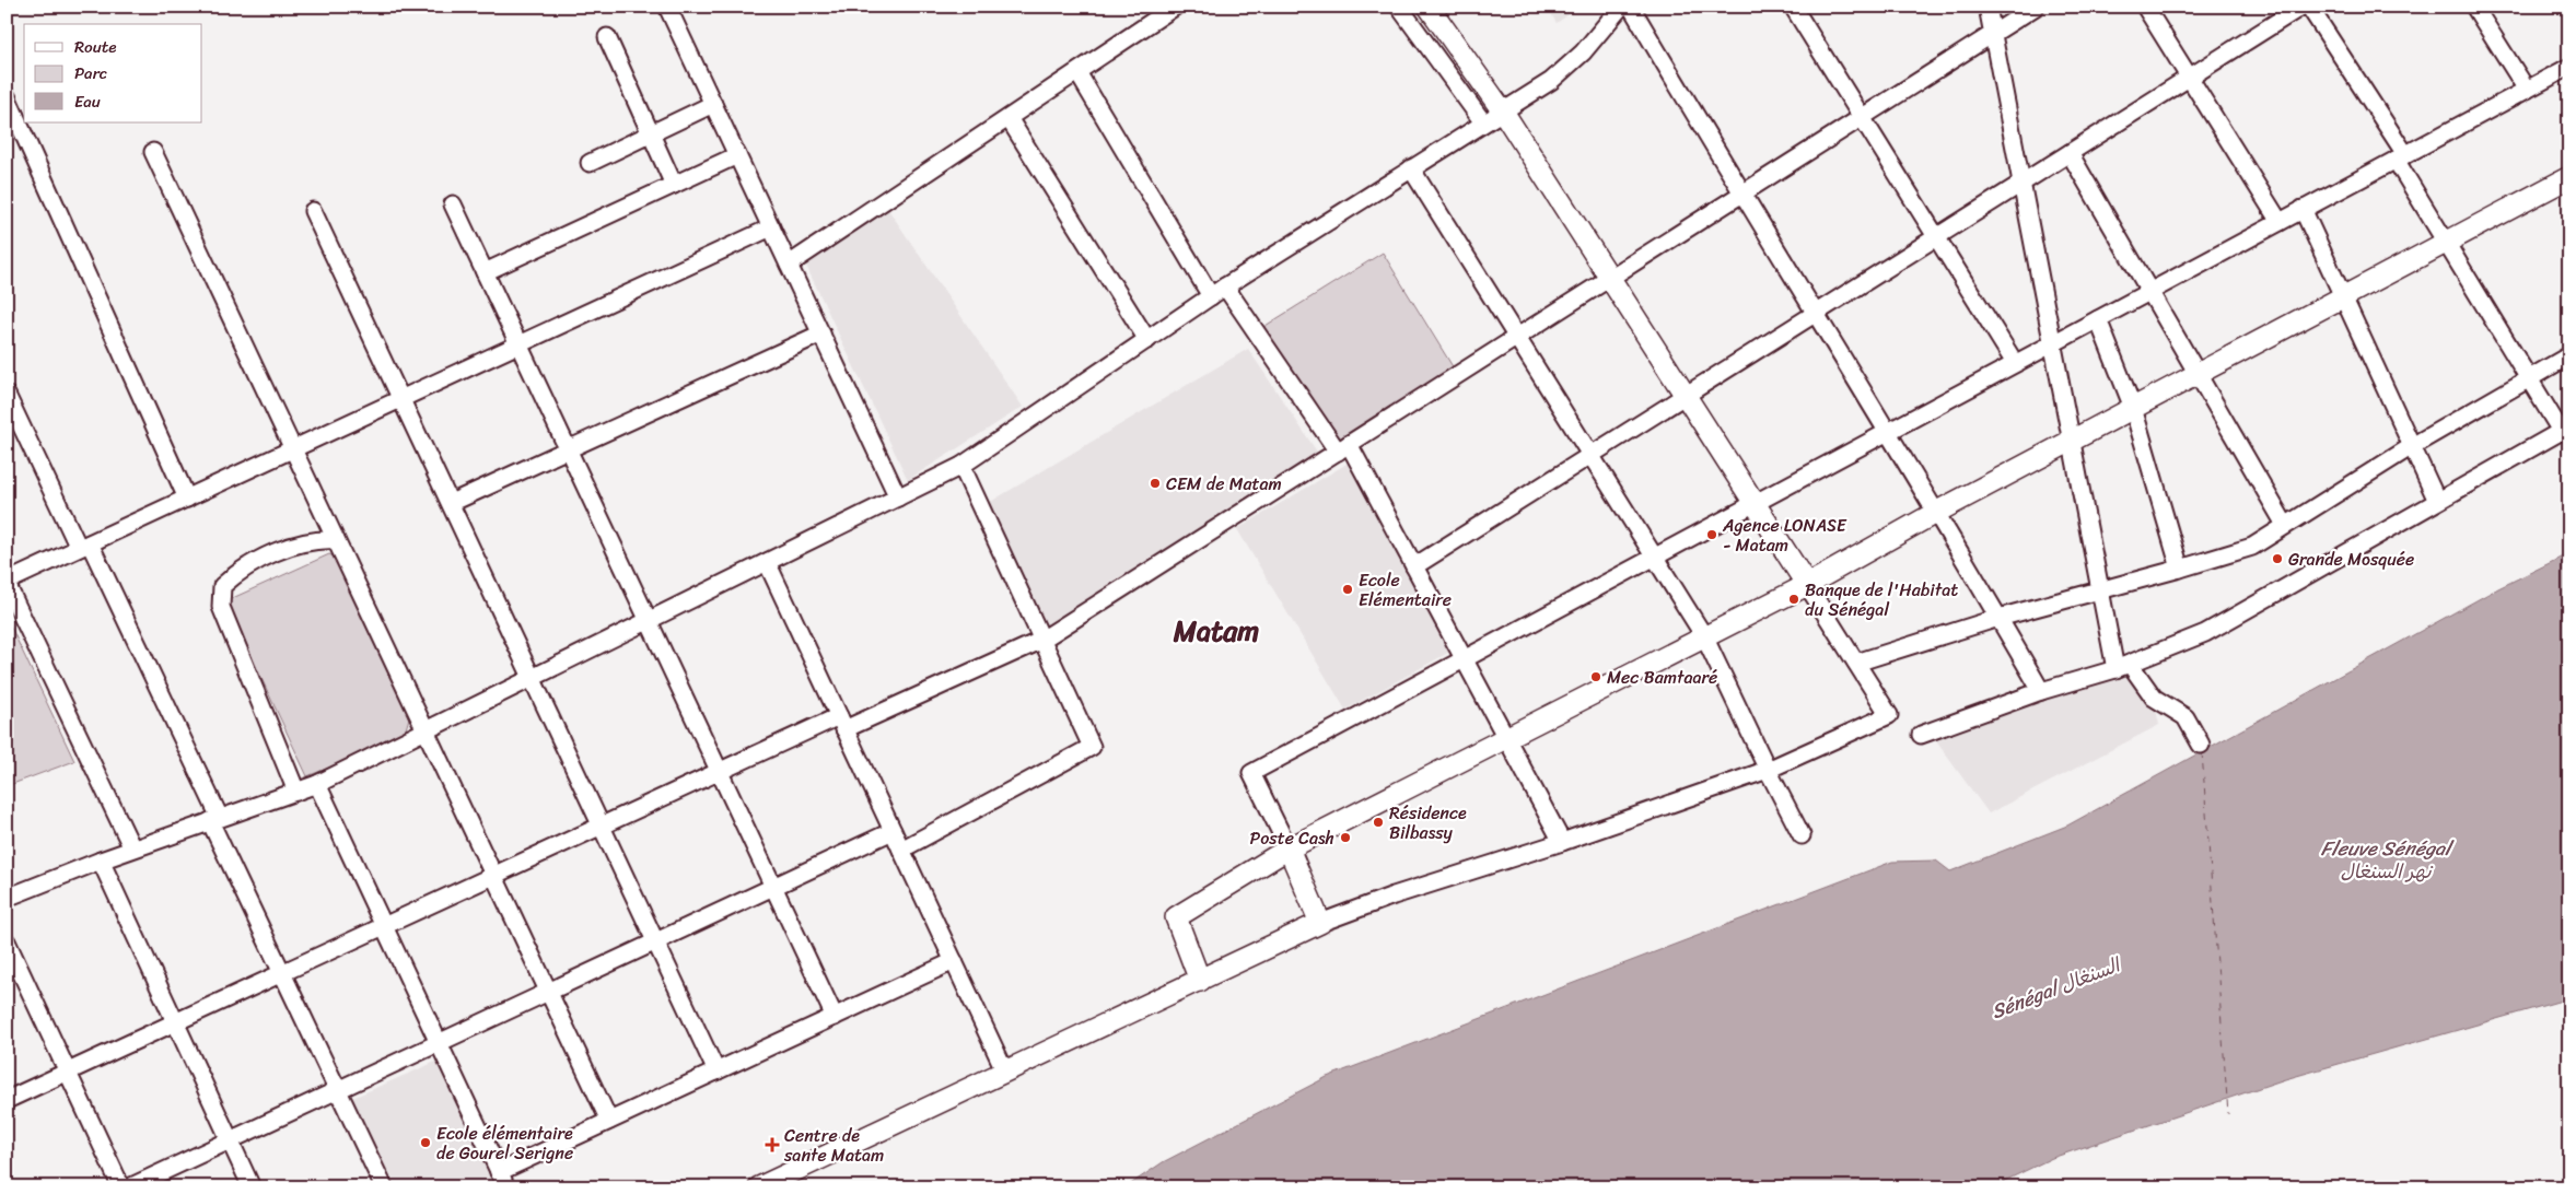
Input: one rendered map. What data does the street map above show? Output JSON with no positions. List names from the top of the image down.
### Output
{
  "districts": ["Matam"],
  "water": ["Fleuve Sénégal نهر السنغال", "Sénégal السنغال"],
  "places": {
    "other": [
      "CEM de Matam",
      "Agence LONASE - Matam",
      "Grande Mosquée",
      "Ecole Elémentaire",
      "Banque de l'Habitat du Sénégal",
      "Mec Bamtaaré",
      "Résidence Bilbassy",
      "Poste Cash",
      "Ecole élémentaire de Gourel Serigne"
    ],
    "health": ["Centre de sante Matam"]
  },
  "legend": ["Route", "Parc", "Eau"]
}
